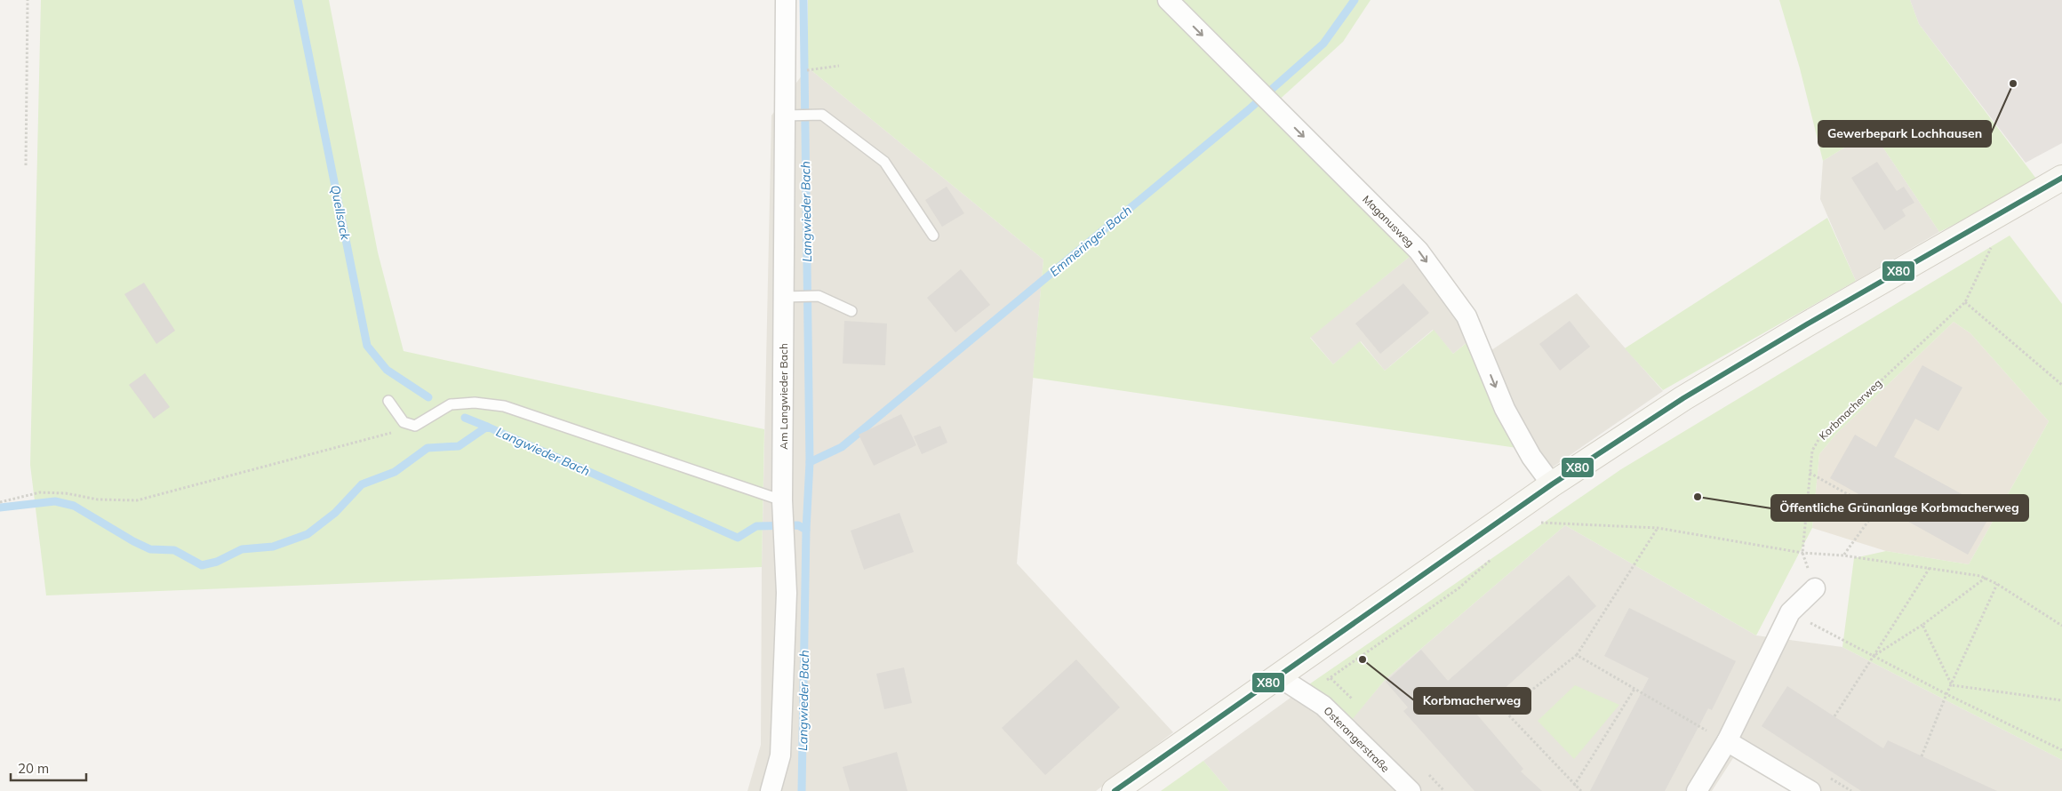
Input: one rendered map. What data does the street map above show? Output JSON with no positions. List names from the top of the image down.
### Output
{
  "streets": {
    "street": ["Maganusweg", "Am Langwieder Bach", "Osterangerstraße"],
    "path": ["Korbmacherweg"]
  },
  "one_way": ["Maganusweg"],
  "water": ["Langwieder Bach", "Quellsack", "Emmeringer Bach"],
  "places": ["Gewerbepark Lochhausen", "Öffentliche Grünanlage Korbmacherweg", "Korbmacherweg"],
  "lines": ["transit line X80"],
  "scale_bar": "20 m"
}
